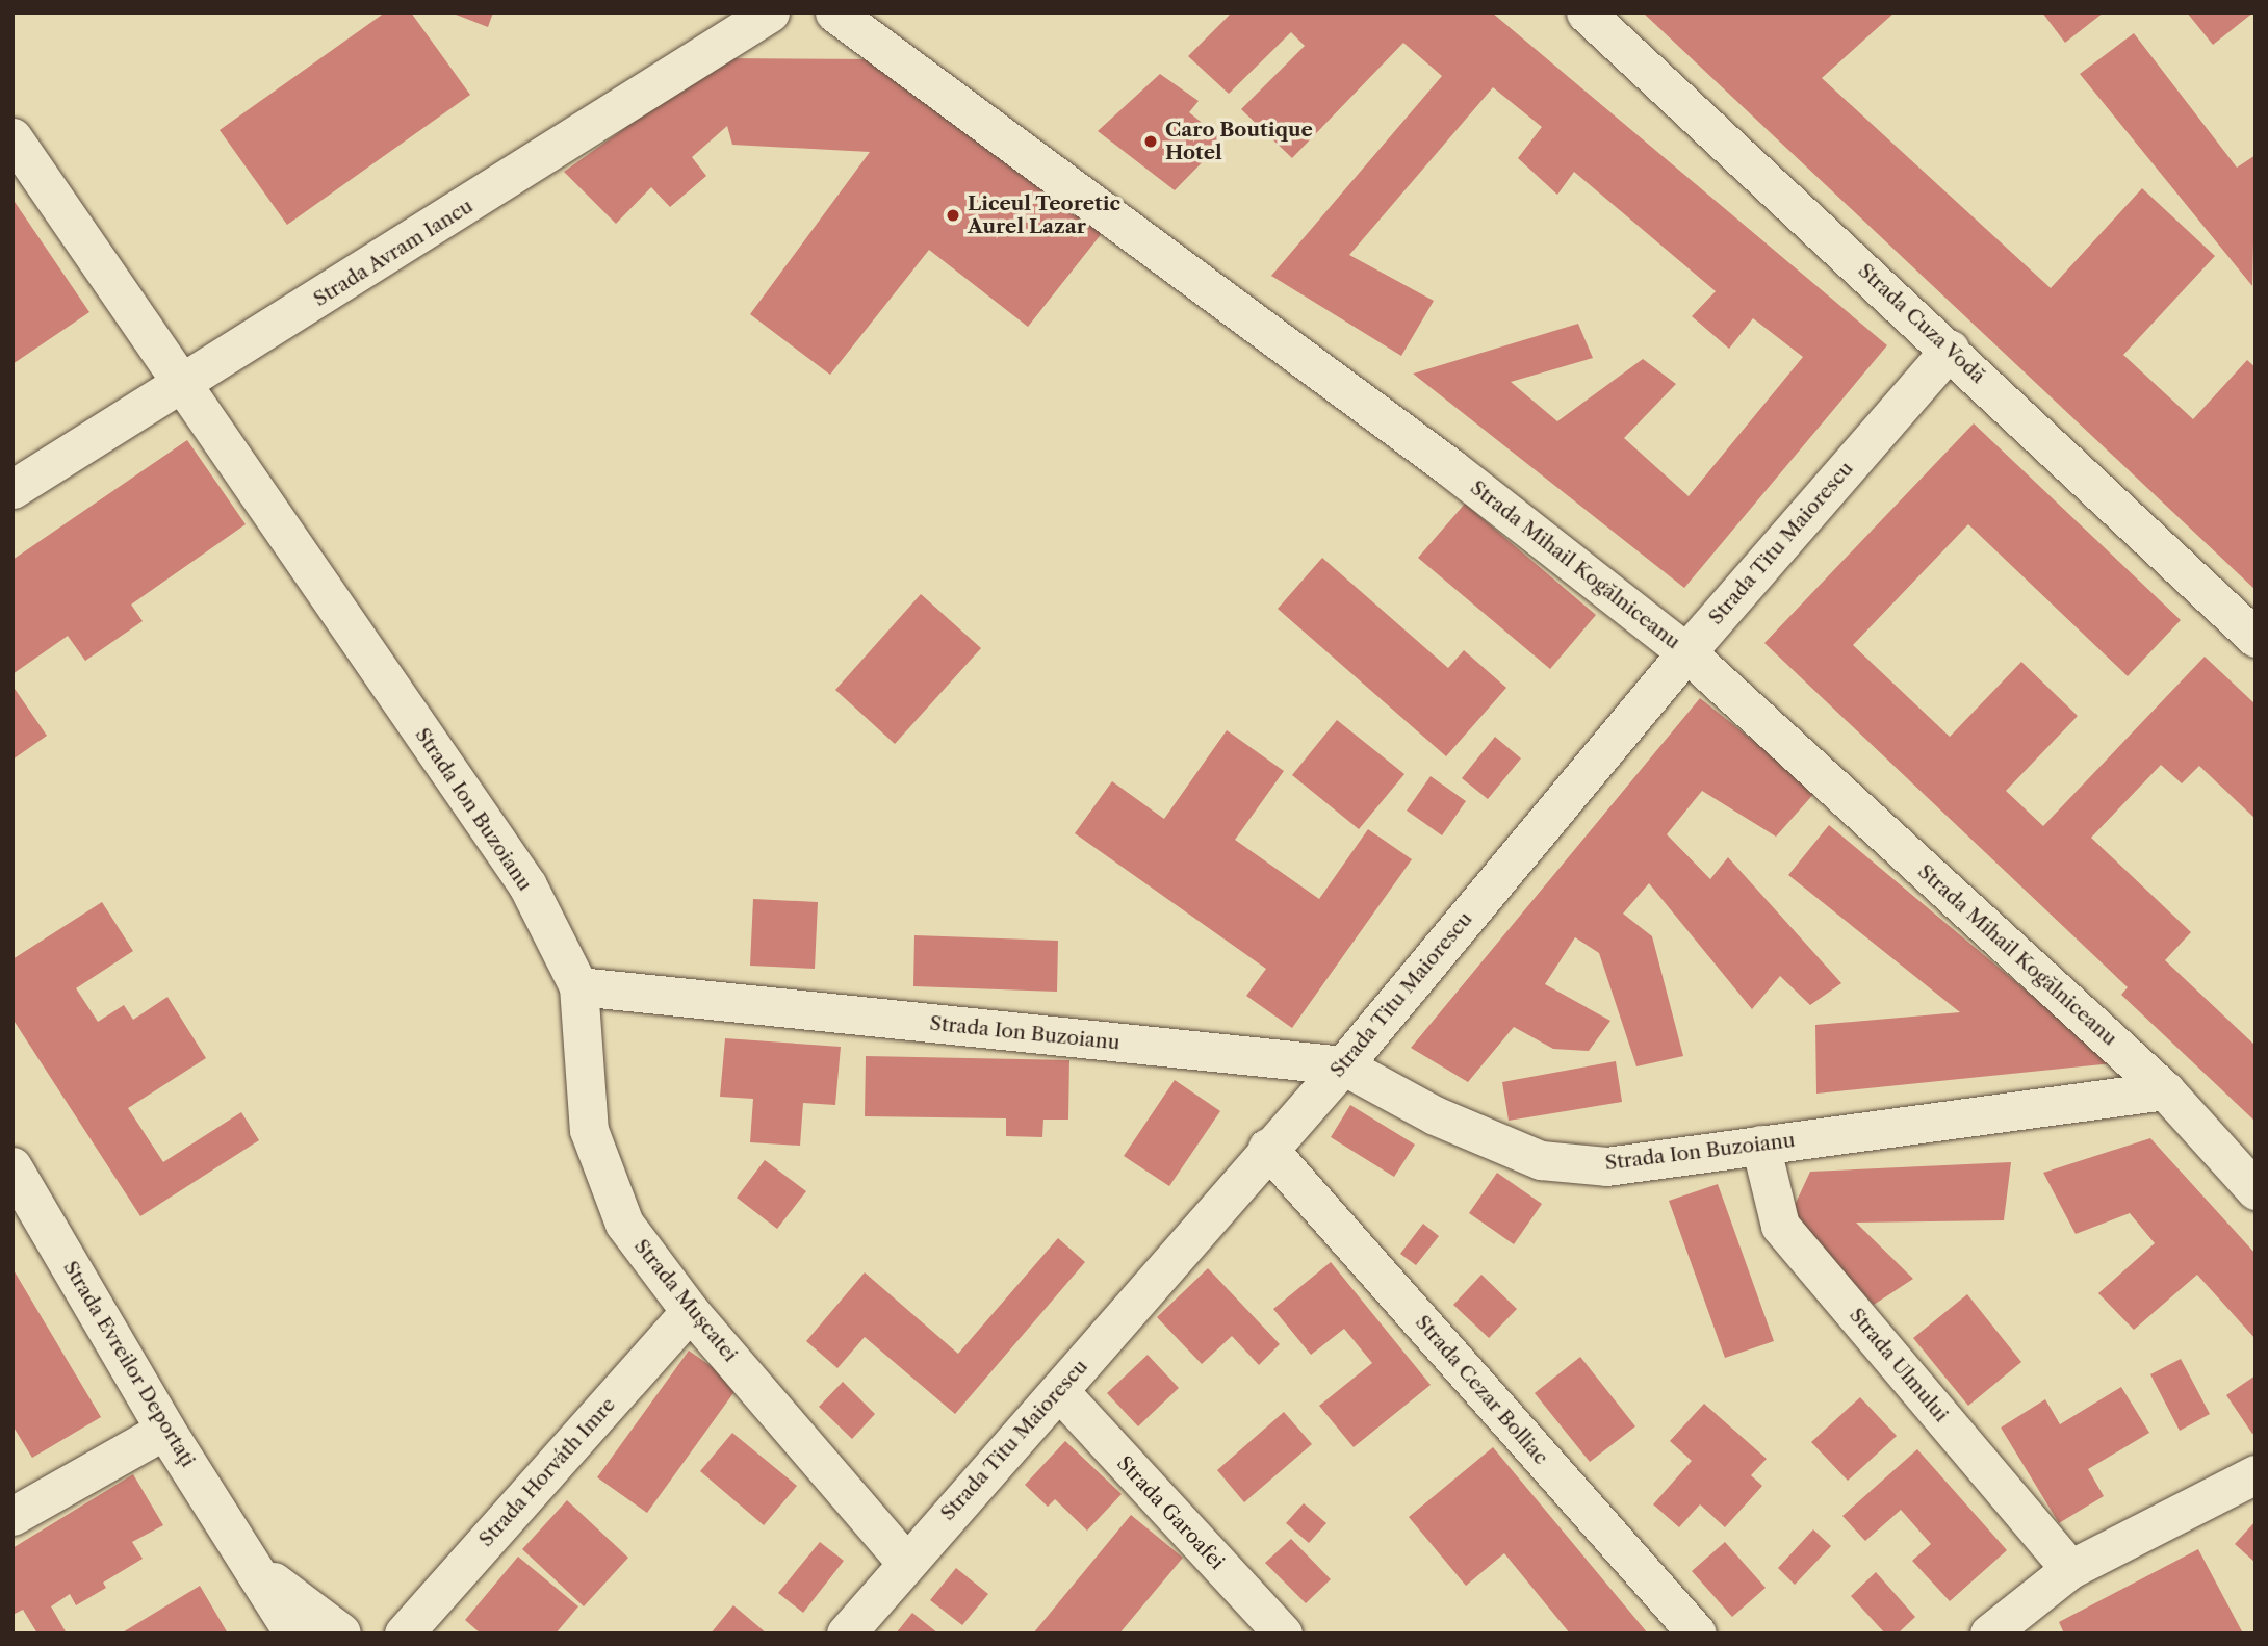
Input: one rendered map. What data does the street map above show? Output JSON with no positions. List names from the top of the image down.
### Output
{
  "streets": {
    "main road": ["Strada Evreilor Deportaţi"],
    "street": [
      "Strada Avram Iancu",
      "Strada Cuza Vodă",
      "Strada Titu Maiorescu",
      "Strada Mihail Kogălniceanu",
      "Strada Ion Buzoianu",
      "Strada Mușcatei",
      "Strada Ulmului",
      "Strada Cezar Bolliac",
      "Strada Horváth Imre",
      "Strada Garoafei"
    ]
  },
  "crossings": [
    ["Strada Avram Iancu", "Strada Ion Buzoianu"],
    ["Strada Cuza Vodă", "Strada Titu Maiorescu"],
    ["Strada Titu Maiorescu", "Strada Mihail Kogălniceanu"],
    ["Strada Titu Maiorescu", "Strada Ion Buzoianu"],
    ["Strada Titu Maiorescu", "Strada Mușcatei"],
    ["Strada Titu Maiorescu", "Strada Cezar Bolliac"],
    ["Strada Titu Maiorescu", "Strada Garoafei"],
    ["Strada Mihail Kogălniceanu", "Strada Ion Buzoianu"],
    ["Strada Ion Buzoianu", "Strada Mușcatei"],
    ["Strada Ion Buzoianu", "Strada Ulmului"],
    ["Strada Mușcatei", "Strada Horváth Imre"]
  ],
  "places": ["Caro Boutique Hotel", "Liceul Teoretic Aurel Lazar"]
}
